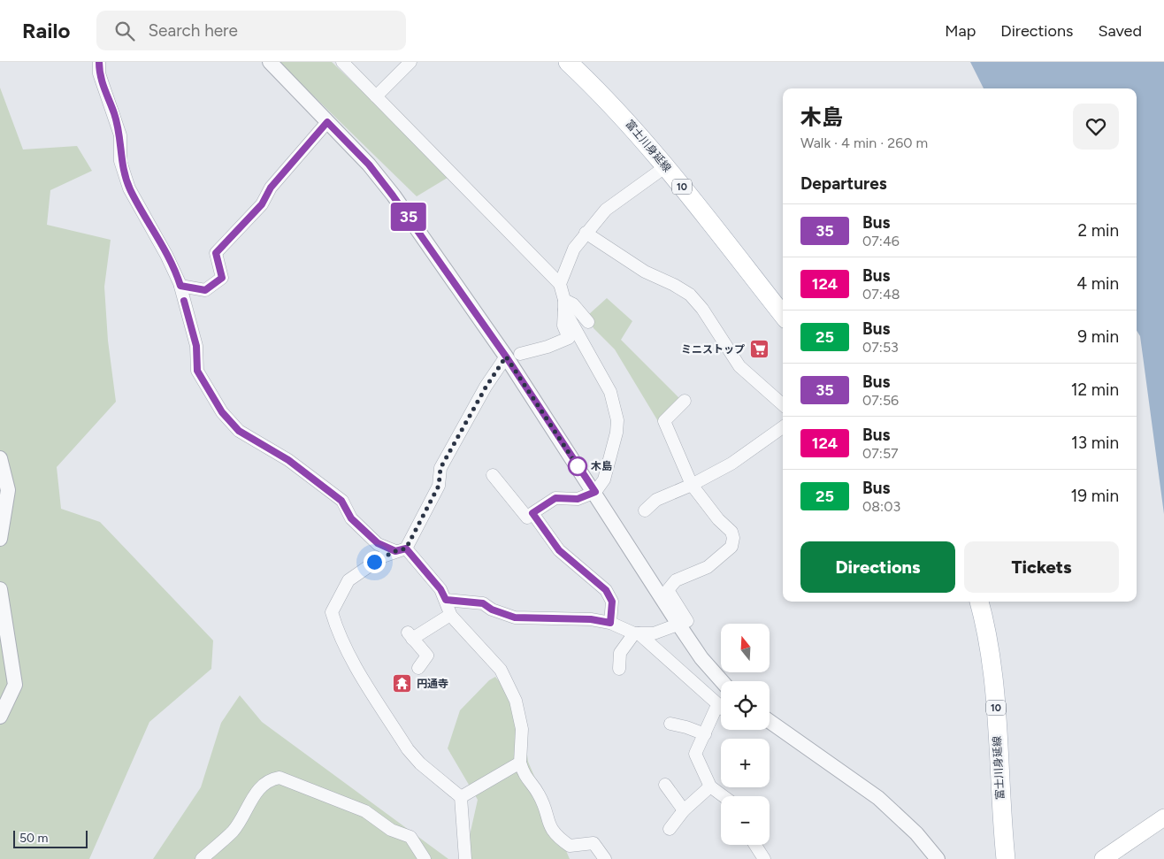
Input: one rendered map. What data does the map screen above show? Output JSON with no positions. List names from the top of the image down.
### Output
{
  "streets": {
    "main road": ["富士川身延線", "10"]
  },
  "places": {
    "supermarket": ["ミニストップ"],
    "other": ["木島"],
    "temple": ["円通寺"]
  },
  "lines": ["bus line 35"],
  "scale_bar": "50 m",
  "north": "top",
  "page": {
    "header": "Railo",
    "search": "Search here",
    "nav": ["Map", "Directions", "Saved"],
    "on_map": "35",
    "heading": [
      ["木島", "Walk · 4 min · 260 m"],
      "Departures"
    ],
    "list": [
      {
        "mark": "35",
        "name": "Bus",
        "note": "07:46",
        "value": "2 min"
      },
      {
        "mark": "124",
        "name": "Bus",
        "note": "07:48",
        "value": "4 min"
      },
      {
        "mark": "25",
        "name": "Bus",
        "note": "07:53",
        "value": "9 min"
      },
      {
        "mark": "35",
        "name": "Bus",
        "note": "07:56",
        "value": "12 min"
      },
      {
        "mark": "124",
        "name": "Bus",
        "note": "07:57",
        "value": "13 min"
      },
      {
        "mark": "25",
        "name": "Bus",
        "note": "08:03",
        "value": "19 min"
      }
    ],
    "buttons": ["Directions", "Tickets"],
    "map_buttons": ["+", "−"],
    "scale": "50 m"
  }
}
